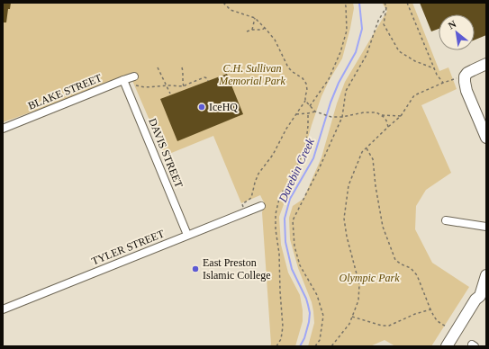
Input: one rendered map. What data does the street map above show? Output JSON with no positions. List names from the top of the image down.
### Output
{
  "streets": {
    "street": ["BLAKE STREET", "DAVIS STREET", "TYLER STREET"]
  },
  "crossings": [
    ["BLAKE STREET", "DAVIS STREET"],
    ["DAVIS STREET", "TYLER STREET"]
  ],
  "water": ["Darebin Creek"],
  "parks": ["C.H. Sullivan Memorial Park", "Olympic Park"],
  "places": ["IceHQ", "East Preston Islamic College"],
  "north": "top left"
}
